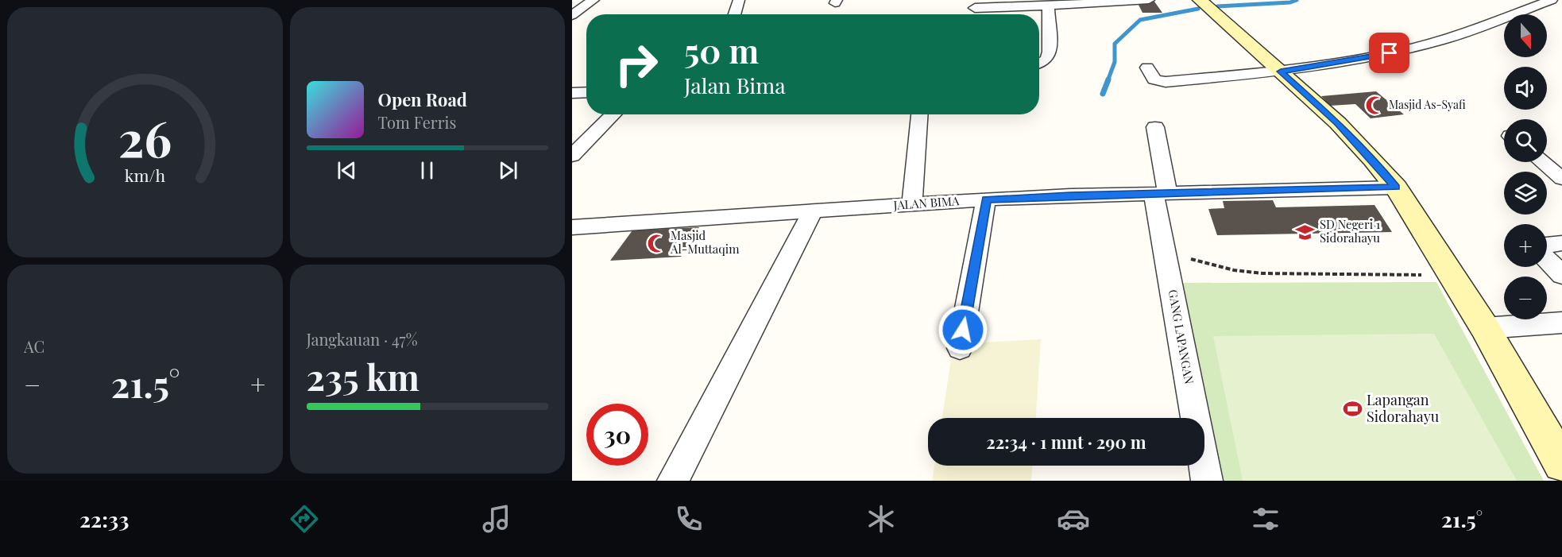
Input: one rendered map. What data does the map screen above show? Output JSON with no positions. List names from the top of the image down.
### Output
{
  "streets": {
    "street": ["JALAN BIMA", "GANG LAPANGAN"]
  },
  "crossings": [
    ["JALAN BIMA", "GANG LAPANGAN"]
  ],
  "places": {
    "mosque": ["Masjid As-Syafi", "Masjid Al-Muttaqim"],
    "school or university": ["SD Negeri 1 Sidorahayu"],
    "sports": ["Lapangan Sidorahayu"]
  },
  "north": "bottom",
  "page": {
    "map_buttons": ["+", "−"],
    "turn": ["50 m", "Jalan Bima"],
    "song": ["Open Road", "Tom Ferris"],
    "tile": [
      "AC",
      ["Jangkauan · 47%", "235 km"]
    ],
    "heat": ["−", "21.5°", "+"],
    "limit": "30",
    "trip": "22:34 · 1 mnt · 290 m",
    "tabs": ["22:33", "21.5°"],
    "gauge": ["26", "km/h"]
  }
}
